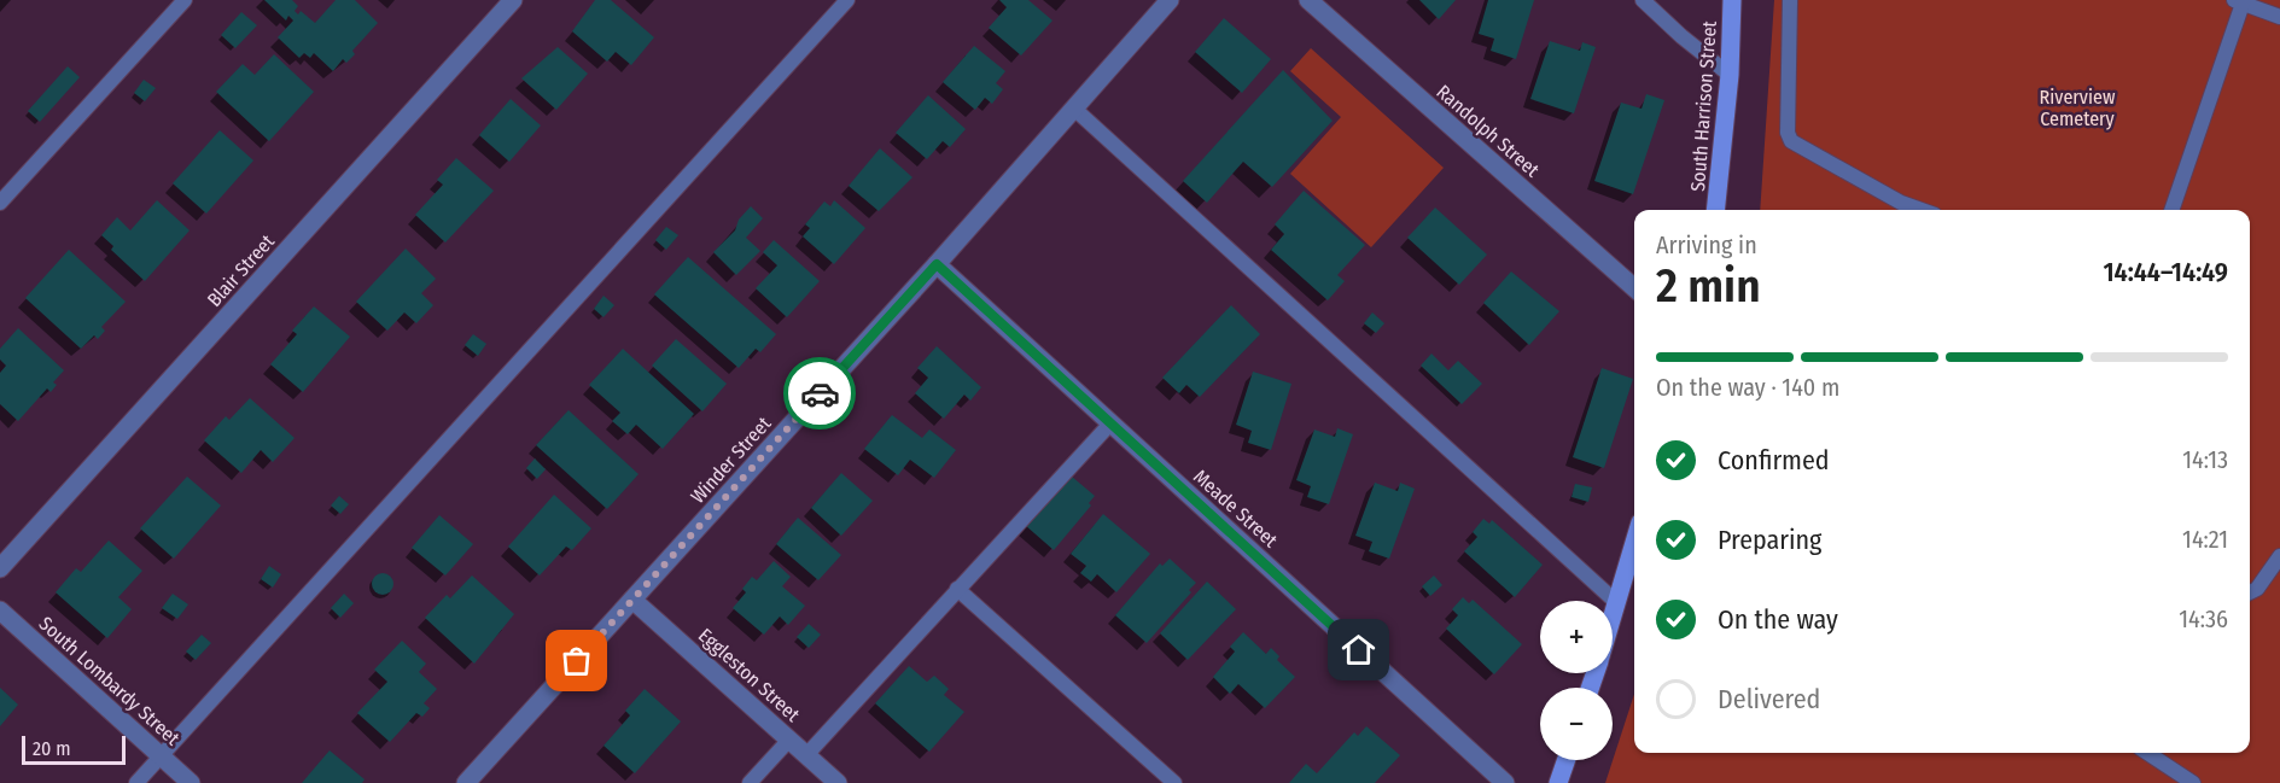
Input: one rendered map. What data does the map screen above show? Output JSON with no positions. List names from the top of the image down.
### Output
{
  "streets": {
    "street": [
      "South Harrison Street",
      "Randolph Street",
      "Blair Street",
      "Winder Street",
      "Meade Street",
      "Eggleston Street",
      "South Lombardy Street"
    ]
  },
  "crossings": [
    ["Winder Street", "Meade Street"],
    ["Winder Street", "Eggleston Street"]
  ],
  "parks": ["Riverview Cemetery"],
  "scale_bar": "20 m",
  "page": {
    "heading": ["2 min", "Arriving in", "14:44–14:49"],
    "bar": "On the way · 140 m",
    "list": [
      ["Confirmed", "14:13"],
      ["Preparing", "14:21"],
      ["On the way", "14:36"],
      "Delivered"
    ],
    "map_buttons": ["+", "−"],
    "scale": "20 m"
  }
}
